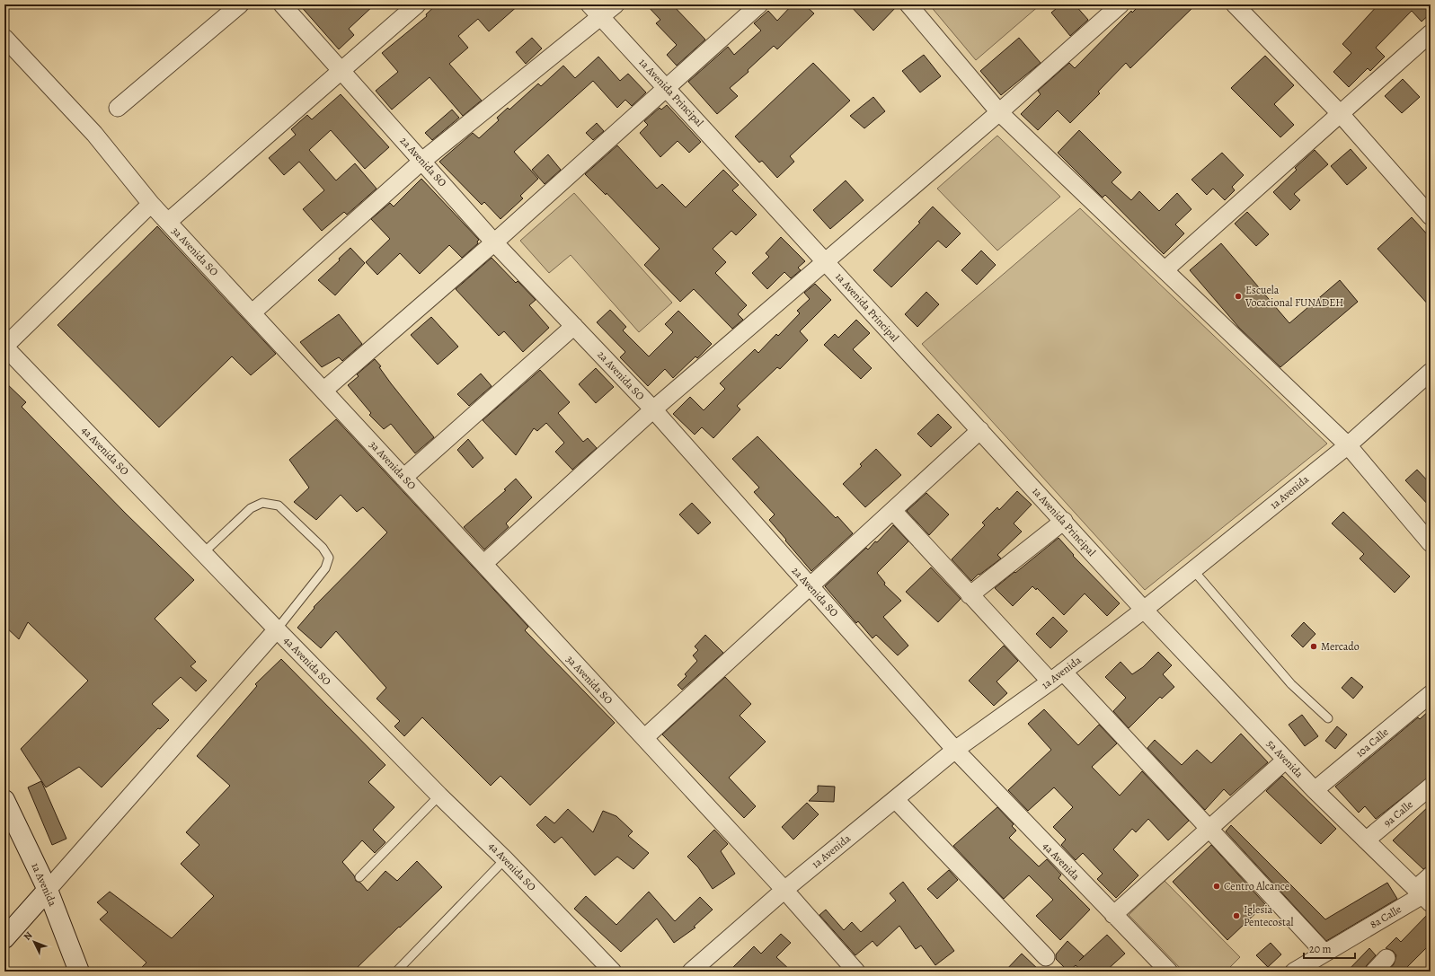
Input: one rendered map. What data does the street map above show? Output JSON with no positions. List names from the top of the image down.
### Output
{
  "streets": {
    "street": [
      "1a Avenida Principal",
      "2a Avenida SO",
      "3a Avenida SO",
      "4a Avenida SO",
      "1a Avenida",
      "10a Calle",
      "5a Avenida",
      "9a Calle",
      "4a Avenida",
      "8a Calle"
    ]
  },
  "crossings": [
    ["1a Avenida Principal", "1a Avenida"],
    ["1a Avenida Principal", "5a Avenida"],
    ["2a Avenida SO", "1a Avenida"],
    ["2a Avenida SO", "4a Avenida"],
    ["3a Avenida SO", "1a Avenida"],
    ["1a Avenida", "5a Avenida"],
    ["1a Avenida", "4a Avenida"],
    ["10a Calle", "5a Avenida"],
    ["5a Avenida", "9a Calle"],
    ["5a Avenida", "8a Calle"]
  ],
  "places": [
    "Escuela Vocacional FUNADEH",
    "Mercado",
    "Centro Alcance",
    "Iglesia Pentecostal"
  ],
  "scale_bar": "20 m",
  "north": "top left"
}
